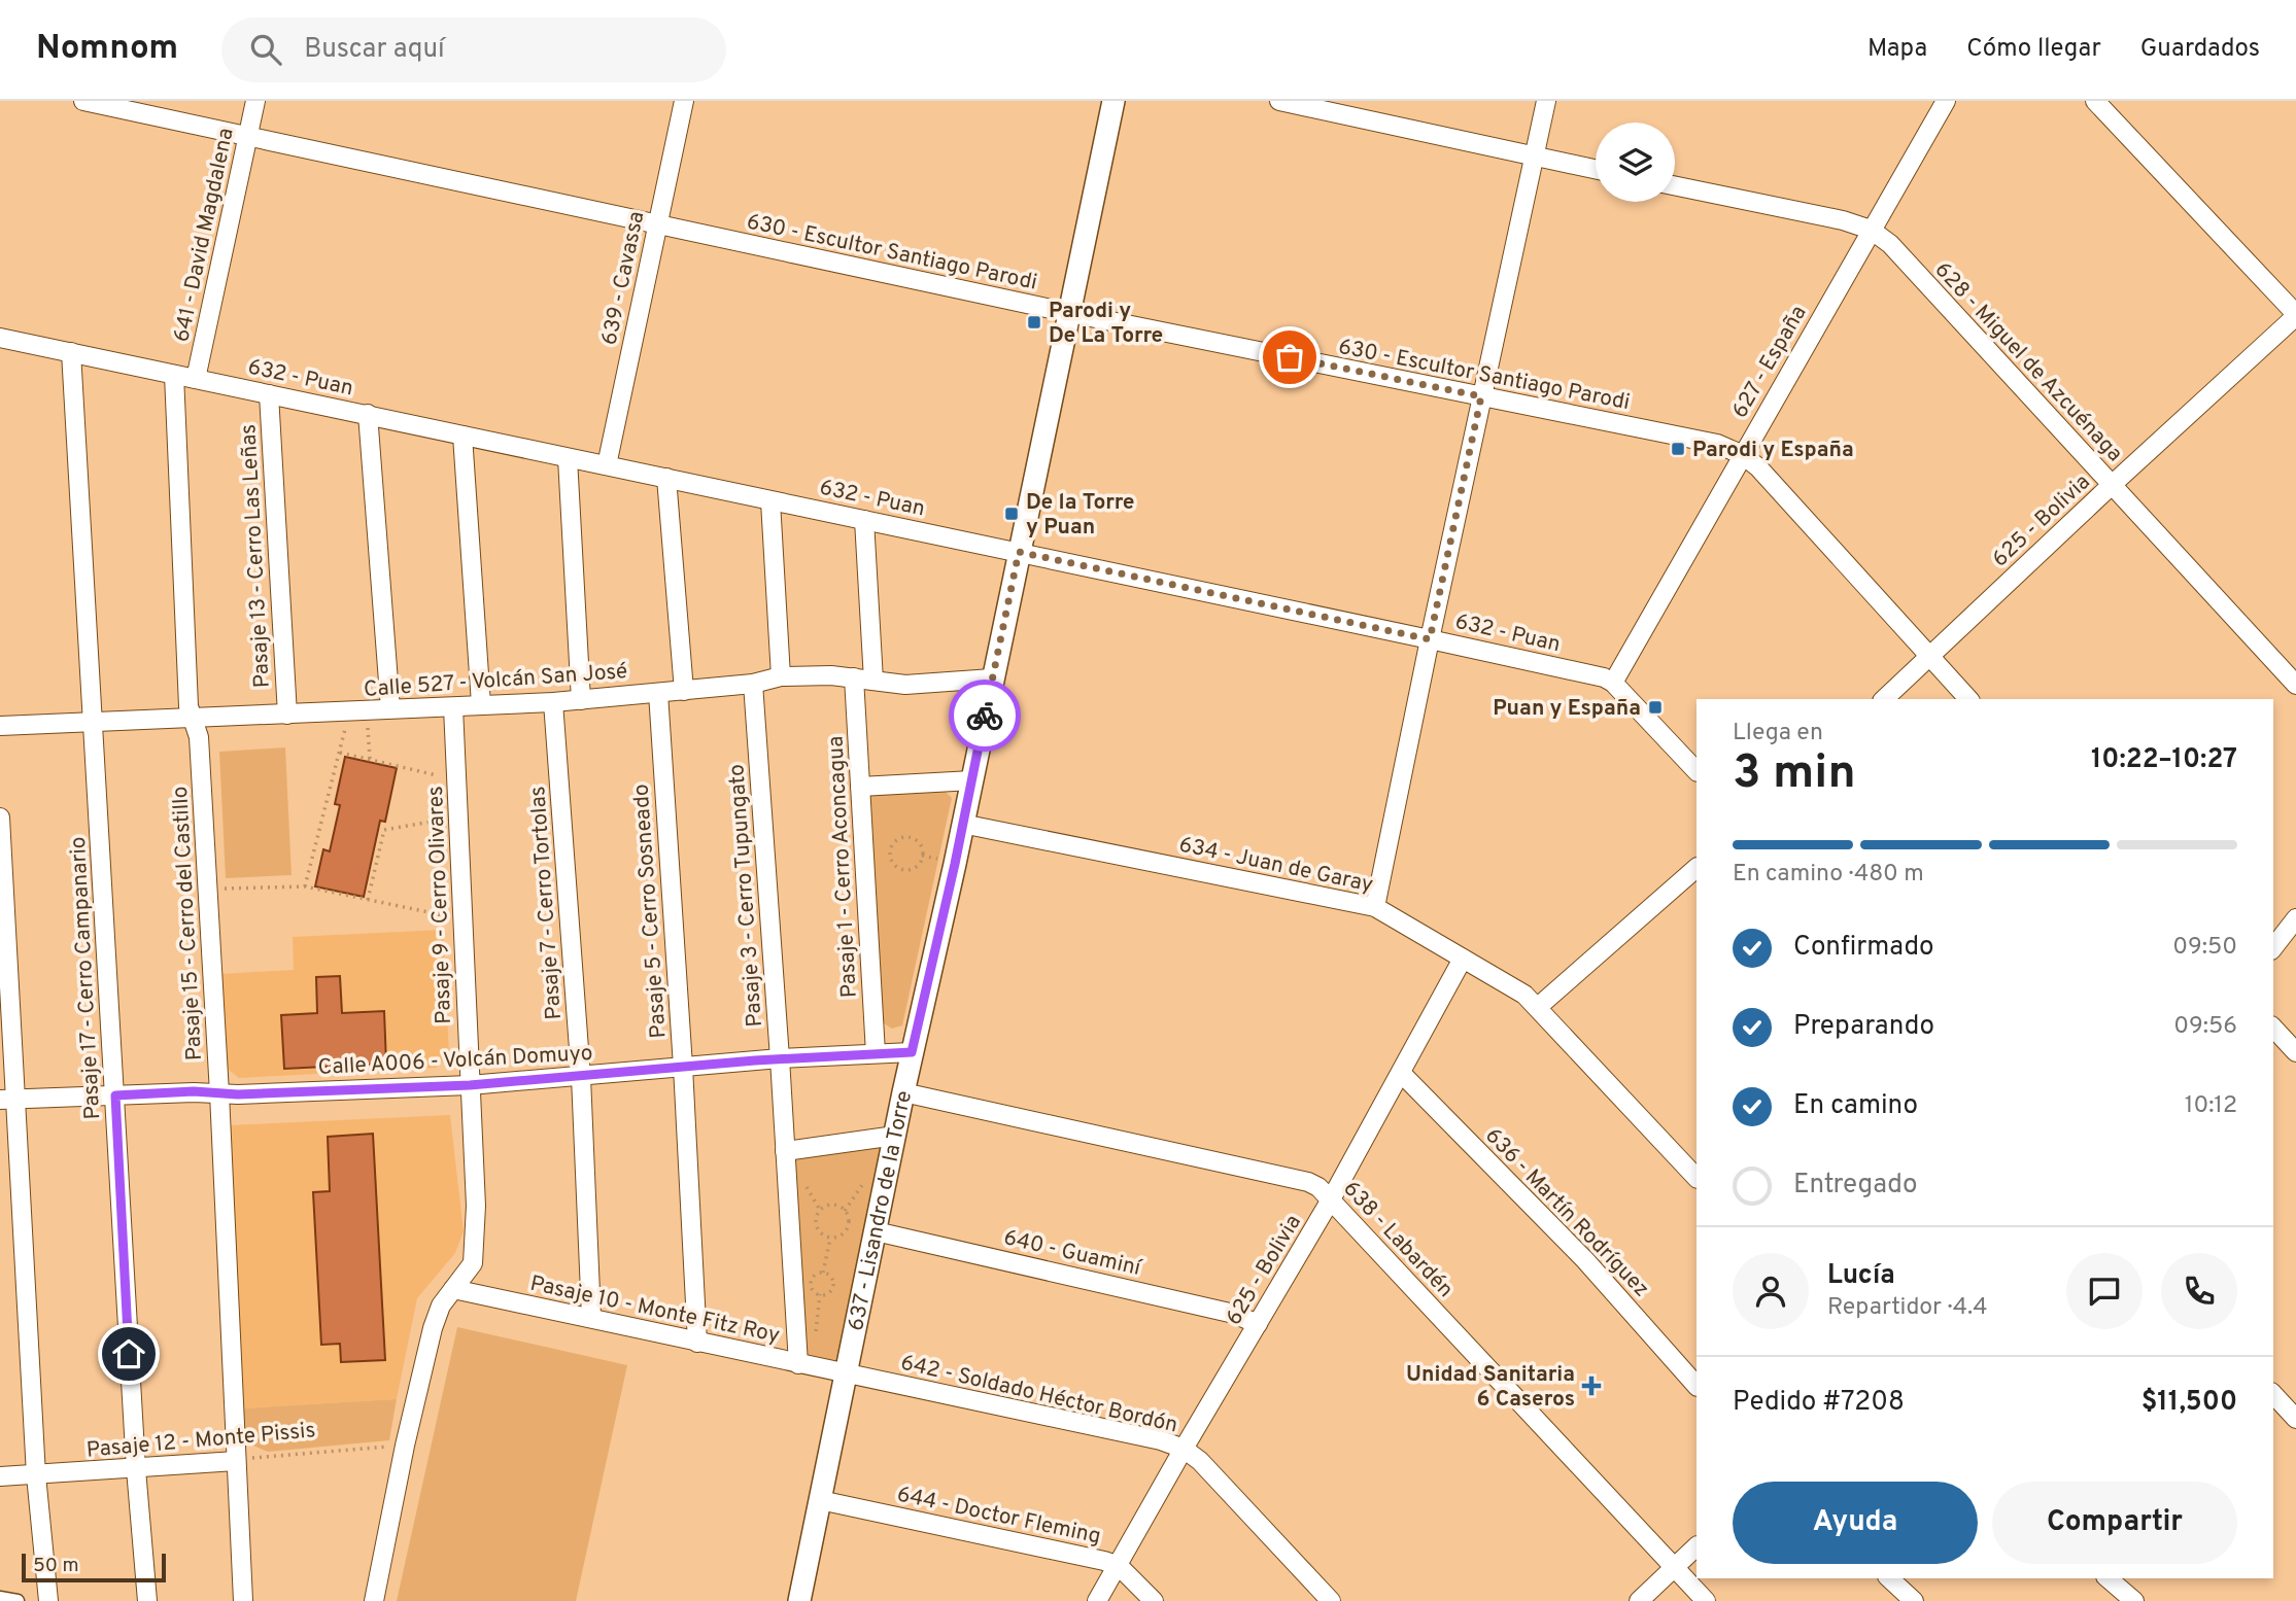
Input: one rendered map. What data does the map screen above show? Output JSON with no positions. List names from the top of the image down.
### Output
{
  "streets": {
    "street": [
      "641 - David Magdalena",
      "630 - Escultor Santiago Parodi",
      "639 - Cavassa",
      "627 - España",
      "628 - Miguel de Azcuénaga",
      "632 - Puan",
      "625 - Bolivia",
      "Pasaje 13 - Cerro Las Leñas",
      "Calle 527 - Volcán San José",
      "634 - Juan de Garay",
      "Pasaje 1 - Cerro Aconcagua",
      "Pasaje 3 - Cerro Tupungato",
      "Pasaje 7 - Cerro Tortolas",
      "Pasaje 9 - Cerro Olivares",
      "Pasaje 5 - Cerro Sosneado",
      "Pasaje 15 - Cerro del Castillo",
      "Pasaje 17 - Cerro Campanario",
      "Calle A006 - Volcán Domuyo",
      "637 - Lisandro de la Torre",
      "636 - Martín Rodríguez",
      "638 - Labardén",
      "640 - Guaminí",
      "Pasaje 10 - Monte Fitz Roy",
      "642 - Soldado Héctor Bordón",
      "Pasaje 12 - Monte Pissis",
      "644 - Doctor Fleming"
    ]
  },
  "crossings": [
    ["641 - David Magdalena", "630 - Escultor Santiago Parodi"],
    ["641 - David Magdalena", "632 - Puan"],
    ["630 - Escultor Santiago Parodi", "639 - Cavassa"],
    ["630 - Escultor Santiago Parodi", "627 - España"],
    ["630 - Escultor Santiago Parodi", "625 - Bolivia"],
    ["630 - Escultor Santiago Parodi", "637 - Lisandro de la Torre"],
    ["639 - Cavassa", "632 - Puan"],
    ["627 - España", "628 - Miguel de Azcuénaga"],
    ["627 - España", "632 - Puan"],
    ["628 - Miguel de Azcuénaga", "625 - Bolivia"],
    ["632 - Puan", "Pasaje 13 - Cerro Las Leñas"],
    ["632 - Puan", "Pasaje 15 - Cerro del Castillo"],
    ["632 - Puan", "Pasaje 17 - Cerro Campanario"],
    ["632 - Puan", "637 - Lisandro de la Torre"],
    ["625 - Bolivia", "634 - Juan de Garay"],
    ["625 - Bolivia", "636 - Martín Rodríguez"],
    ["625 - Bolivia", "638 - Labardén"],
    ["625 - Bolivia", "640 - Guaminí"],
    ["625 - Bolivia", "642 - Soldado Héctor Bordón"],
    ["625 - Bolivia", "644 - Doctor Fleming"],
    ["Pasaje 13 - Cerro Las Leñas", "Calle 527 - Volcán San José"],
    ["Calle 527 - Volcán San José", "Pasaje 1 - Cerro Aconcagua"],
    ["Calle 527 - Volcán San José", "Pasaje 3 - Cerro Tupungato"],
    ["Calle 527 - Volcán San José", "Pasaje 7 - Cerro Tortolas"],
    ["Calle 527 - Volcán San José", "Pasaje 9 - Cerro Olivares"],
    ["Calle 527 - Volcán San José", "Pasaje 5 - Cerro Sosneado"],
    ["Calle 527 - Volcán San José", "Pasaje 15 - Cerro del Castillo"],
    ["Calle 527 - Volcán San José", "Pasaje 17 - Cerro Campanario"],
    ["Calle 527 - Volcán San José", "637 - Lisandro de la Torre"],
    ["634 - Juan de Garay", "637 - Lisandro de la Torre"],
    ["Pasaje 1 - Cerro Aconcagua", "Calle A006 - Volcán Domuyo"],
    ["Pasaje 3 - Cerro Tupungato", "Calle A006 - Volcán Domuyo"],
    ["Pasaje 3 - Cerro Tupungato", "Pasaje 10 - Monte Fitz Roy"],
    ["Pasaje 7 - Cerro Tortolas", "Calle A006 - Volcán Domuyo"],
    ["Pasaje 7 - Cerro Tortolas", "Pasaje 10 - Monte Fitz Roy"],
    ["Pasaje 9 - Cerro Olivares", "Calle A006 - Volcán Domuyo"],
    ["Pasaje 9 - Cerro Olivares", "Pasaje 10 - Monte Fitz Roy"],
    ["Pasaje 9 - Cerro Olivares", "Pasaje 12 - Monte Pissis"],
    ["Pasaje 5 - Cerro Sosneado", "Calle A006 - Volcán Domuyo"],
    ["Pasaje 5 - Cerro Sosneado", "Pasaje 10 - Monte Fitz Roy"],
    ["Pasaje 15 - Cerro del Castillo", "Calle A006 - Volcán Domuyo"],
    ["Pasaje 15 - Cerro del Castillo", "Pasaje 12 - Monte Pissis"],
    ["Pasaje 17 - Cerro Campanario", "Calle A006 - Volcán Domuyo"],
    ["Pasaje 17 - Cerro Campanario", "Pasaje 12 - Monte Pissis"],
    ["Calle A006 - Volcán Domuyo", "637 - Lisandro de la Torre"],
    ["637 - Lisandro de la Torre", "638 - Labardén"],
    ["637 - Lisandro de la Torre", "640 - Guaminí"],
    ["637 - Lisandro de la Torre", "Pasaje 10 - Monte Fitz Roy"],
    ["637 - Lisandro de la Torre", "642 - Soldado Héctor Bordón"],
    ["637 - Lisandro de la Torre", "644 - Doctor Fleming"],
    ["Pasaje 10 - Monte Fitz Roy", "642 - Soldado Héctor Bordón"]
  ],
  "places": {
    "transit": [
      "Parodi y De La Torre",
      "Parodi y España",
      "De la Torre y Puan",
      "Puan y España"
    ],
    "health": ["Unidad Sanitaria 6 Caseros"]
  },
  "scale_bar": "50 m",
  "page": {
    "header": "Nomnom",
    "search": "Buscar aquí",
    "nav": ["Mapa", "Cómo llegar", "Guardados"],
    "heading": ["3 min", "Llega en", "10:22–10:27"],
    "panel": [
      "Lucía",
      "Repartidor · 4.4",
      "Pedido #7208",
      "$11,500"
    ],
    "bar": "En camino · 480 m",
    "list": [
      ["Confirmado", "09:50"],
      ["Preparando", "09:56"],
      ["En camino", "10:12"],
      "Entregado"
    ],
    "buttons": ["Ayuda", "Compartir"],
    "scale": "50 m"
  }
}
